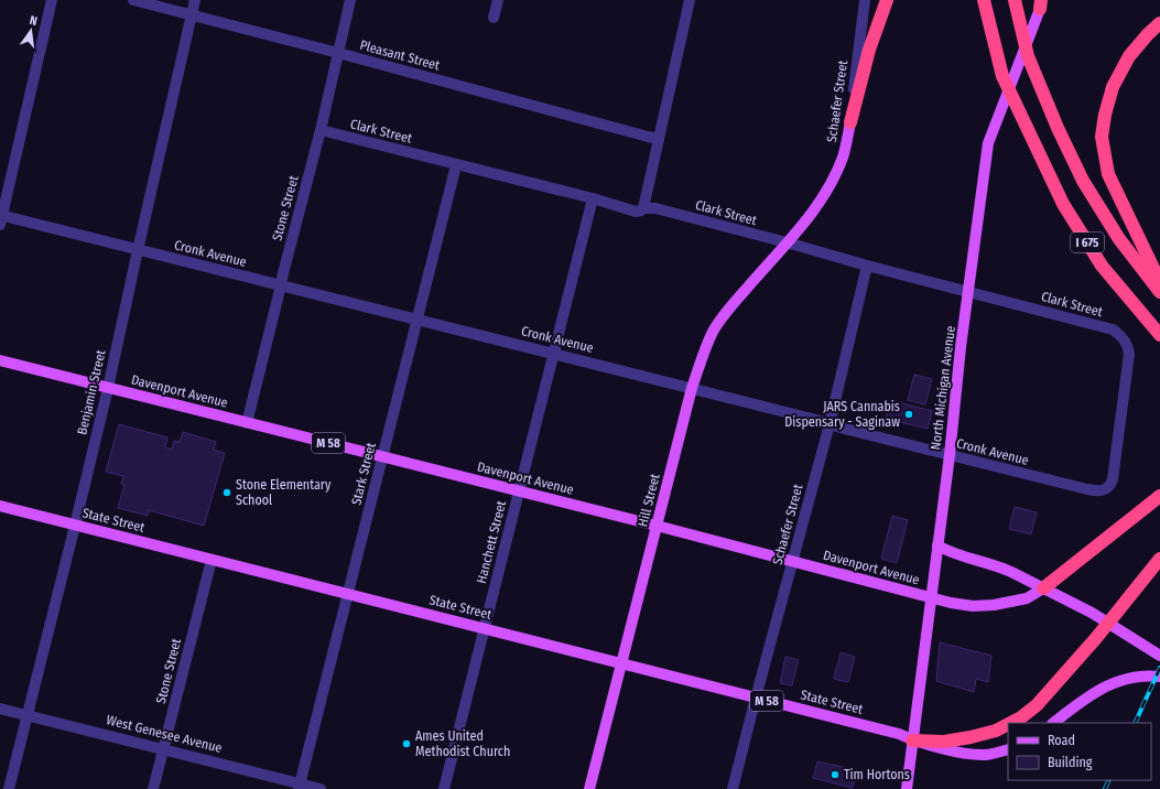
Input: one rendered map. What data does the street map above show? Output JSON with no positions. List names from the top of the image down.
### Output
{
  "streets": {
    "highway": ["I 675"],
    "main road": [
      "Schaefer Street",
      "North Michigan Avenue",
      "Davenport Avenue",
      "M 58",
      "Hill Street",
      "State Street"
    ],
    "street": [
      "Pleasant Street",
      "Clark Street",
      "Stone Street",
      "Cronk Avenue",
      "Benjamin Street",
      "Stark Street",
      "Hanchett Street",
      "West Genesee Avenue"
    ]
  },
  "crossings": [
    ["Pleasant Street", "Stone Street"],
    ["Pleasant Street", "Benjamin Street"],
    ["Schaefer Street", "Clark Street"],
    ["Schaefer Street", "Cronk Avenue"],
    ["Schaefer Street", "Davenport Avenue"],
    ["Schaefer Street", "Hill Street"],
    ["Schaefer Street", "State Street"],
    ["Clark Street", "Stone Street"],
    ["Clark Street", "Cronk Avenue"],
    ["Clark Street", "North Michigan Avenue"],
    ["Clark Street", "Stark Street"],
    ["Clark Street", "Hill Street"],
    ["Clark Street", "Hanchett Street"],
    ["Stone Street", "Cronk Avenue"],
    ["Stone Street", "Davenport Avenue"],
    ["Stone Street", "State Street"],
    ["Stone Street", "West Genesee Avenue"],
    ["Cronk Avenue", "North Michigan Avenue"],
    ["Cronk Avenue", "Benjamin Street"],
    ["Cronk Avenue", "Stark Street"],
    ["Cronk Avenue", "Hill Street"],
    ["Cronk Avenue", "Hanchett Street"],
    ["North Michigan Avenue", "Davenport Avenue"],
    ["North Michigan Avenue", "State Street"],
    ["Davenport Avenue", "Benjamin Street"],
    ["Davenport Avenue", "Stark Street"],
    ["Davenport Avenue", "Hill Street"],
    ["Davenport Avenue", "Hanchett Street"],
    ["Benjamin Street", "State Street"],
    ["Benjamin Street", "West Genesee Avenue"],
    ["Stark Street", "State Street"],
    ["Stark Street", "West Genesee Avenue"],
    ["Hill Street", "State Street"],
    ["State Street", "Hanchett Street"]
  ],
  "places": [
    "JARS Cannabis Dispensary - Saginaw",
    "Stone Elementary School",
    "Ames United Methodist Church",
    "Tim Hortons"
  ],
  "legend": ["Road", "Building"],
  "north": "top"
}
